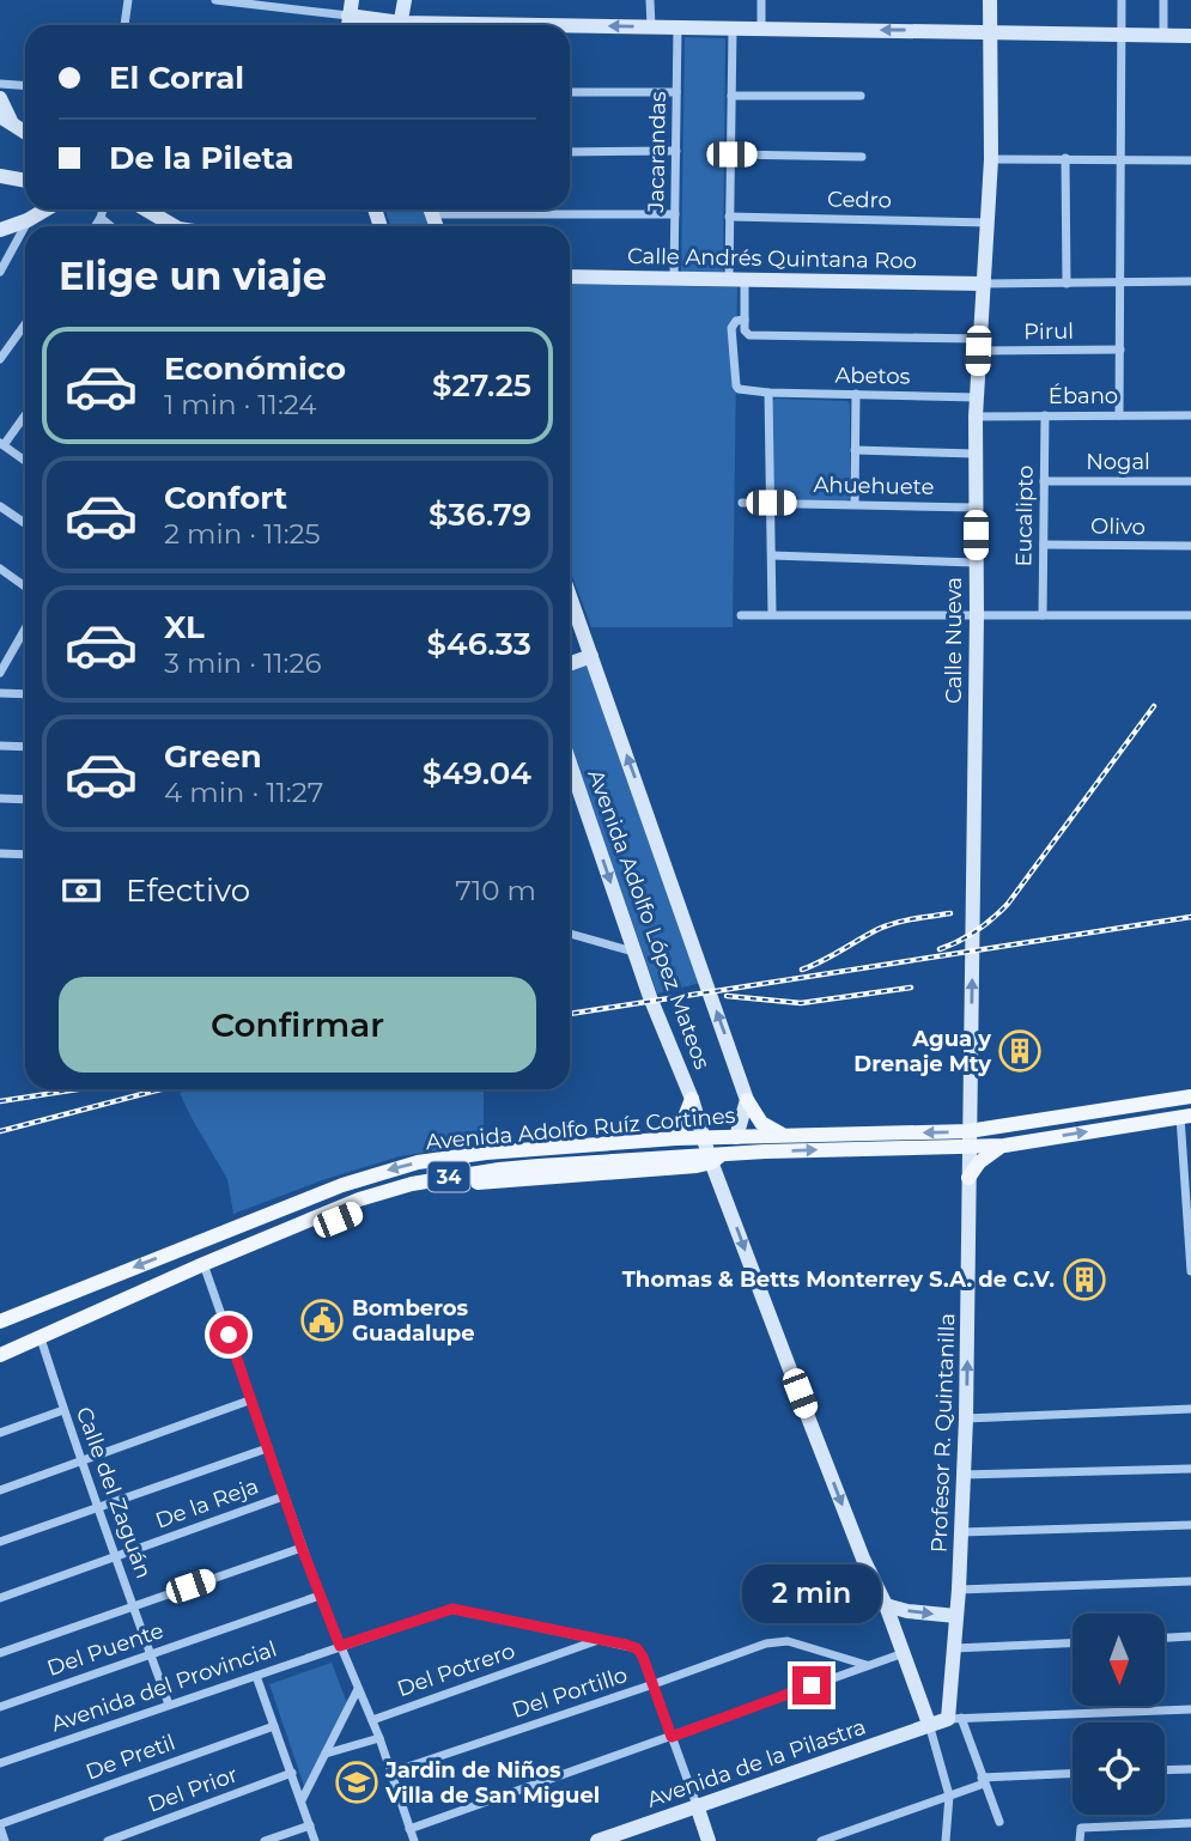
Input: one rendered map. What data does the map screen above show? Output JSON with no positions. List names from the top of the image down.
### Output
{
  "streets": {
    "main road": ["Avenida Adolfo Ruíz Cortines", "34"],
    "street": [
      "Jacarandas",
      "Cedro",
      "Calle Andrés Quintana Roo",
      "Pirul",
      "Abetos",
      "Ébano",
      "Nogal",
      "Ahuehuete",
      "Eucalipto",
      "Olivo",
      "Calle Nueva",
      "Avenida Adolfo López Mateos",
      "Profesor R. Quintanilla",
      "Calle del Zaguán",
      "De la Reja",
      "Del Puente",
      "Del Potrero",
      "Avenida del Provincial",
      "Del Portillo",
      "De Pretil",
      "Avenida de la Pilastra",
      "Del Prior"
    ]
  },
  "crossings": [
    ["Jacarandas", "Calle Andrés Quintana Roo"],
    ["Cedro", "Calle Nueva"],
    ["Calle Andrés Quintana Roo", "Calle Nueva"],
    ["Pirul", "Abetos"],
    ["Pirul", "Calle Nueva"],
    ["Abetos", "Calle Nueva"],
    ["Ébano", "Eucalipto"],
    ["Ébano", "Calle Nueva"],
    ["Nogal", "Eucalipto"],
    ["Ahuehuete", "Calle Nueva"],
    ["Eucalipto", "Olivo"],
    ["Calle Nueva", "Avenida Adolfo Ruíz Cortines"],
    ["Calle Nueva", "Profesor R. Quintanilla"],
    ["Avenida Adolfo López Mateos", "Avenida Adolfo Ruíz Cortines"],
    ["Avenida Adolfo López Mateos", "Avenida de la Pilastra"],
    ["Avenida Adolfo Ruíz Cortines", "Profesor R. Quintanilla"],
    ["Avenida Adolfo Ruíz Cortines", "Calle del Zaguán"],
    ["Profesor R. Quintanilla", "Avenida de la Pilastra"],
    ["Calle del Zaguán", "De la Reja"],
    ["Calle del Zaguán", "Del Puente"],
    ["Calle del Zaguán", "Avenida del Provincial"],
    ["Del Potrero", "Avenida del Provincial"],
    ["Avenida del Provincial", "Del Portillo"]
  ],
  "one_way": ["Calle Nueva", "Profesor R. Quintanilla"],
  "places": {
    "building": ["Agua y Drenaje Mty", "Thomas & Betts Monterrey S.A. de C.V."],
    "public building": ["Bomberos Guadalupe"],
    "school or university": ["Jardin de Niños Villa de San Miguel"]
  },
  "north": "bottom",
  "page": {
    "banner": ["El Corral", "De la Pileta"],
    "heading": "Elige un viaje",
    "list": [
      {
        "name": "Económico",
        "note": "1 min · 11:24",
        "value": "$27.25"
      },
      {
        "name": "Confort",
        "note": "2 min · 11:25",
        "value": "$36.79"
      },
      {
        "name": "XL",
        "note": "3 min · 11:26",
        "value": "$46.33"
      },
      {
        "name": "Green",
        "note": "4 min · 11:27",
        "value": "$49.04"
      }
    ],
    "pay": ["Efectivo", "710 m"],
    "buttons": "Confirmar",
    "bubble": "2 min"
  }
}
